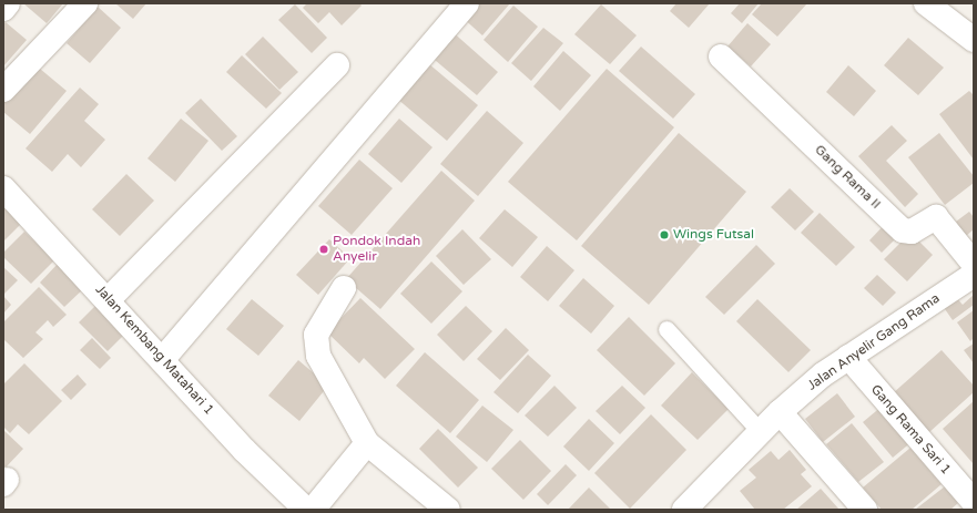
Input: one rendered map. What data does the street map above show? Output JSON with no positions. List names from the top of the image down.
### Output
{
  "streets": {
    "street": [
      "Gang Rama II",
      "Jalan Anyelir Gang Rama",
      "Jalan Kembang Matahari 1",
      "Gang Rama Sari 1"
    ]
  },
  "crossings": [
    ["Jalan Anyelir Gang Rama", "Gang Rama Sari 1"]
  ],
  "places": ["Wings Futsal", "Pondok Indah Anyelir"]
}
